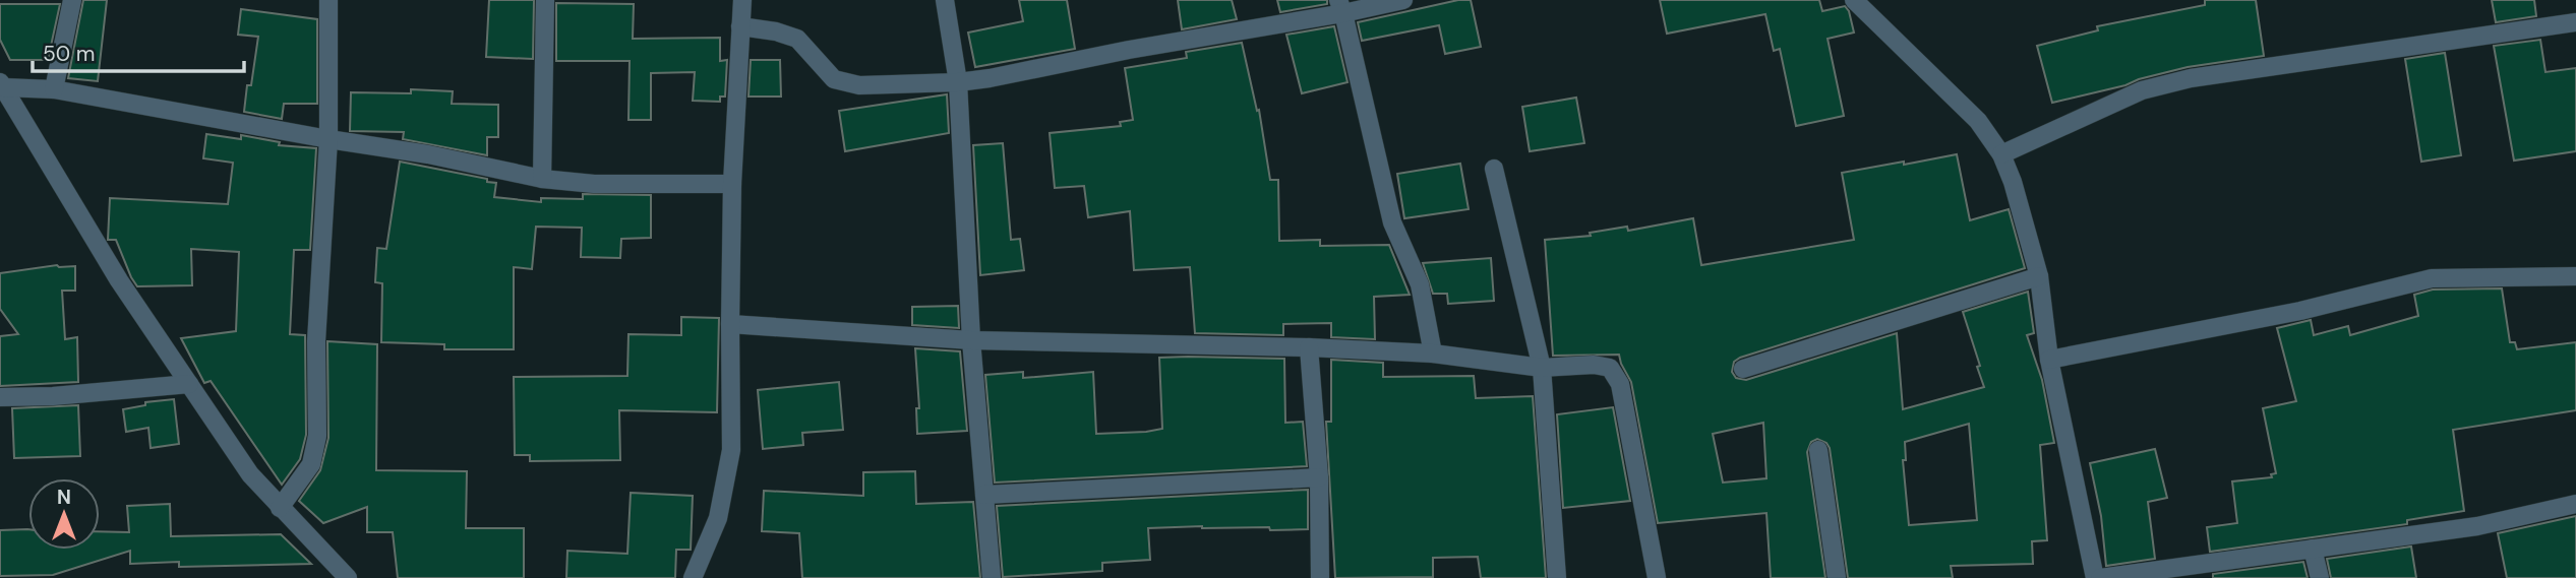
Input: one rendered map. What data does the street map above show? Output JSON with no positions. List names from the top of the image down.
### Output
{
  "scale_bar": "50 m",
  "north": "top"
}
